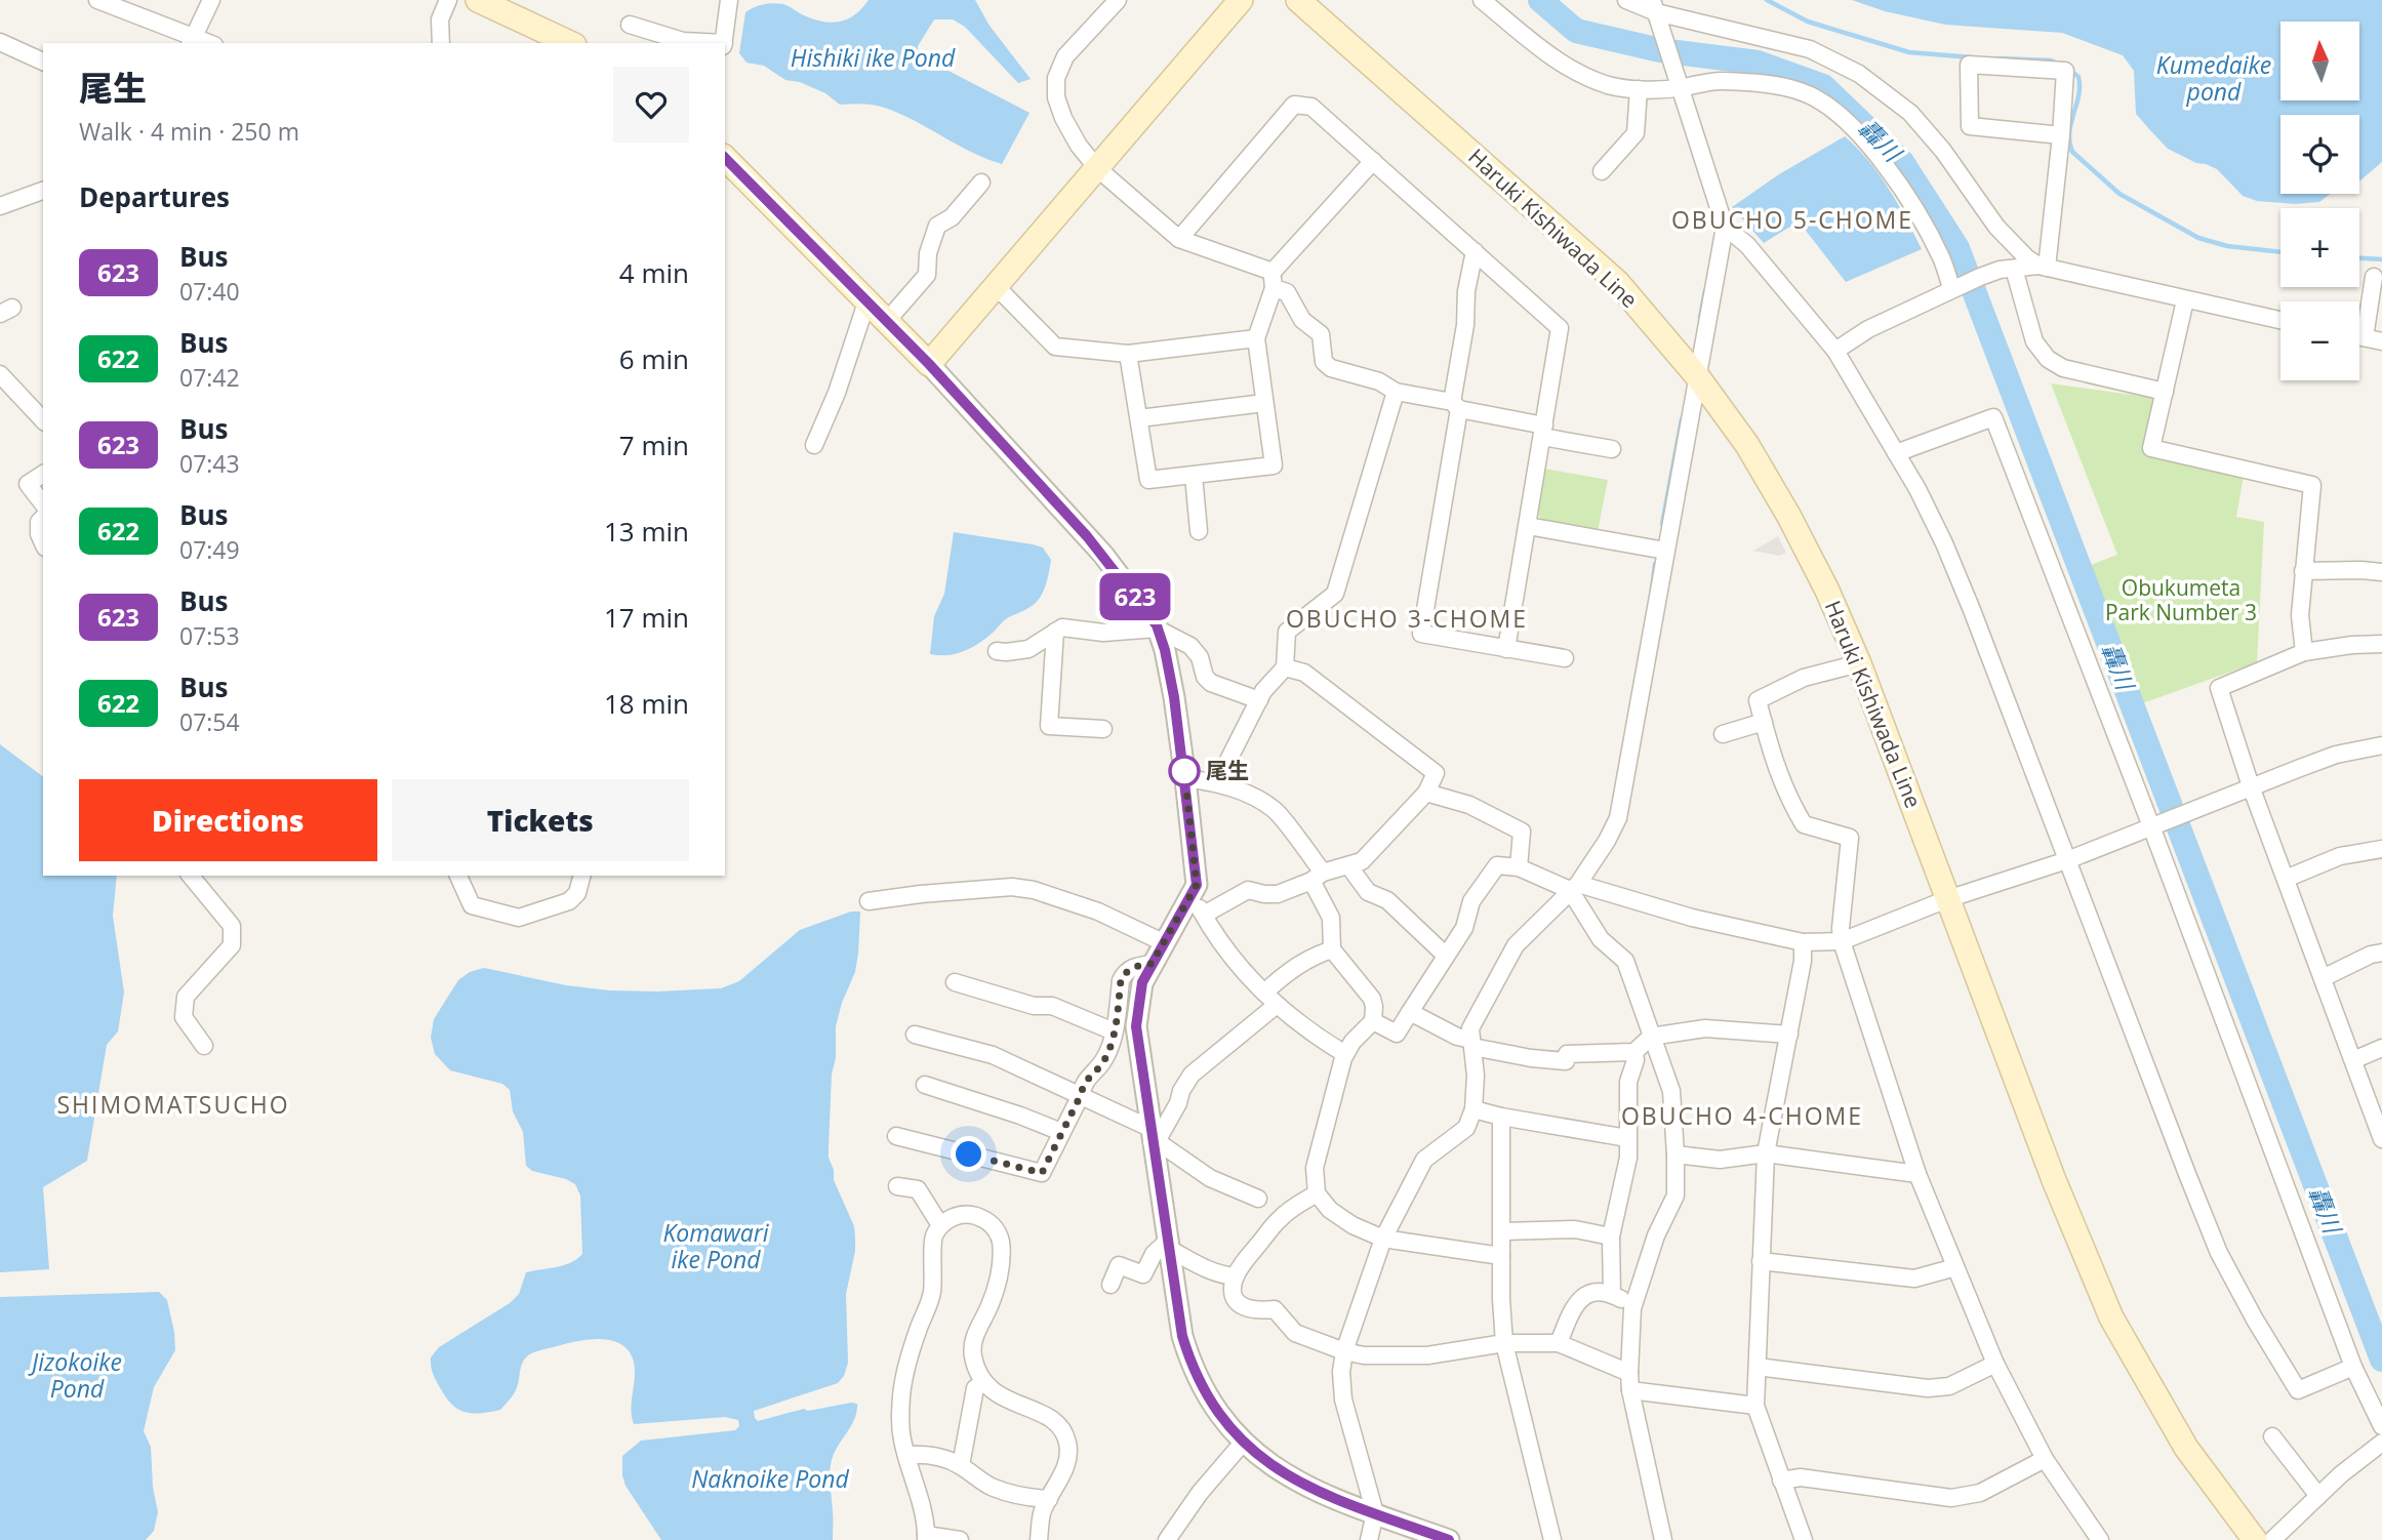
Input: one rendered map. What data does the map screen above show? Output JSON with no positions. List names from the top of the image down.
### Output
{
  "streets": {
    "main road": ["Haruki Kishiwada Line"]
  },
  "districts": [
    "OBUCHO 5-CHOME",
    "OBUCHO 3-CHOME",
    "SHIMOMATSUCHO",
    "OBUCHO 4-CHOME"
  ],
  "water": [
    "Hishiki ike Pond",
    "Kumedaike pond",
    "轟川",
    "Komawari ike Pond",
    "Jizokoike Pond",
    "Naknoike Pond"
  ],
  "parks": ["Obukumeta Park Number 3"],
  "places": ["尾生"],
  "lines": ["bus line 623"],
  "north": "top",
  "page": {
    "on_map": "623",
    "map_buttons": ["+", "−"],
    "heading": [
      ["尾生", "Walk · 4 min · 250 m"],
      "Departures"
    ],
    "list": [
      {
        "mark": "623",
        "name": "Bus",
        "note": "07:40",
        "value": "4 min"
      },
      {
        "mark": "622",
        "name": "Bus",
        "note": "07:42",
        "value": "6 min"
      },
      {
        "mark": "623",
        "name": "Bus",
        "note": "07:43",
        "value": "7 min"
      },
      {
        "mark": "622",
        "name": "Bus",
        "note": "07:49",
        "value": "13 min"
      },
      {
        "mark": "623",
        "name": "Bus",
        "note": "07:53",
        "value": "17 min"
      },
      {
        "mark": "622",
        "name": "Bus",
        "note": "07:54",
        "value": "18 min"
      }
    ],
    "buttons": ["Directions", "Tickets"]
  }
}
